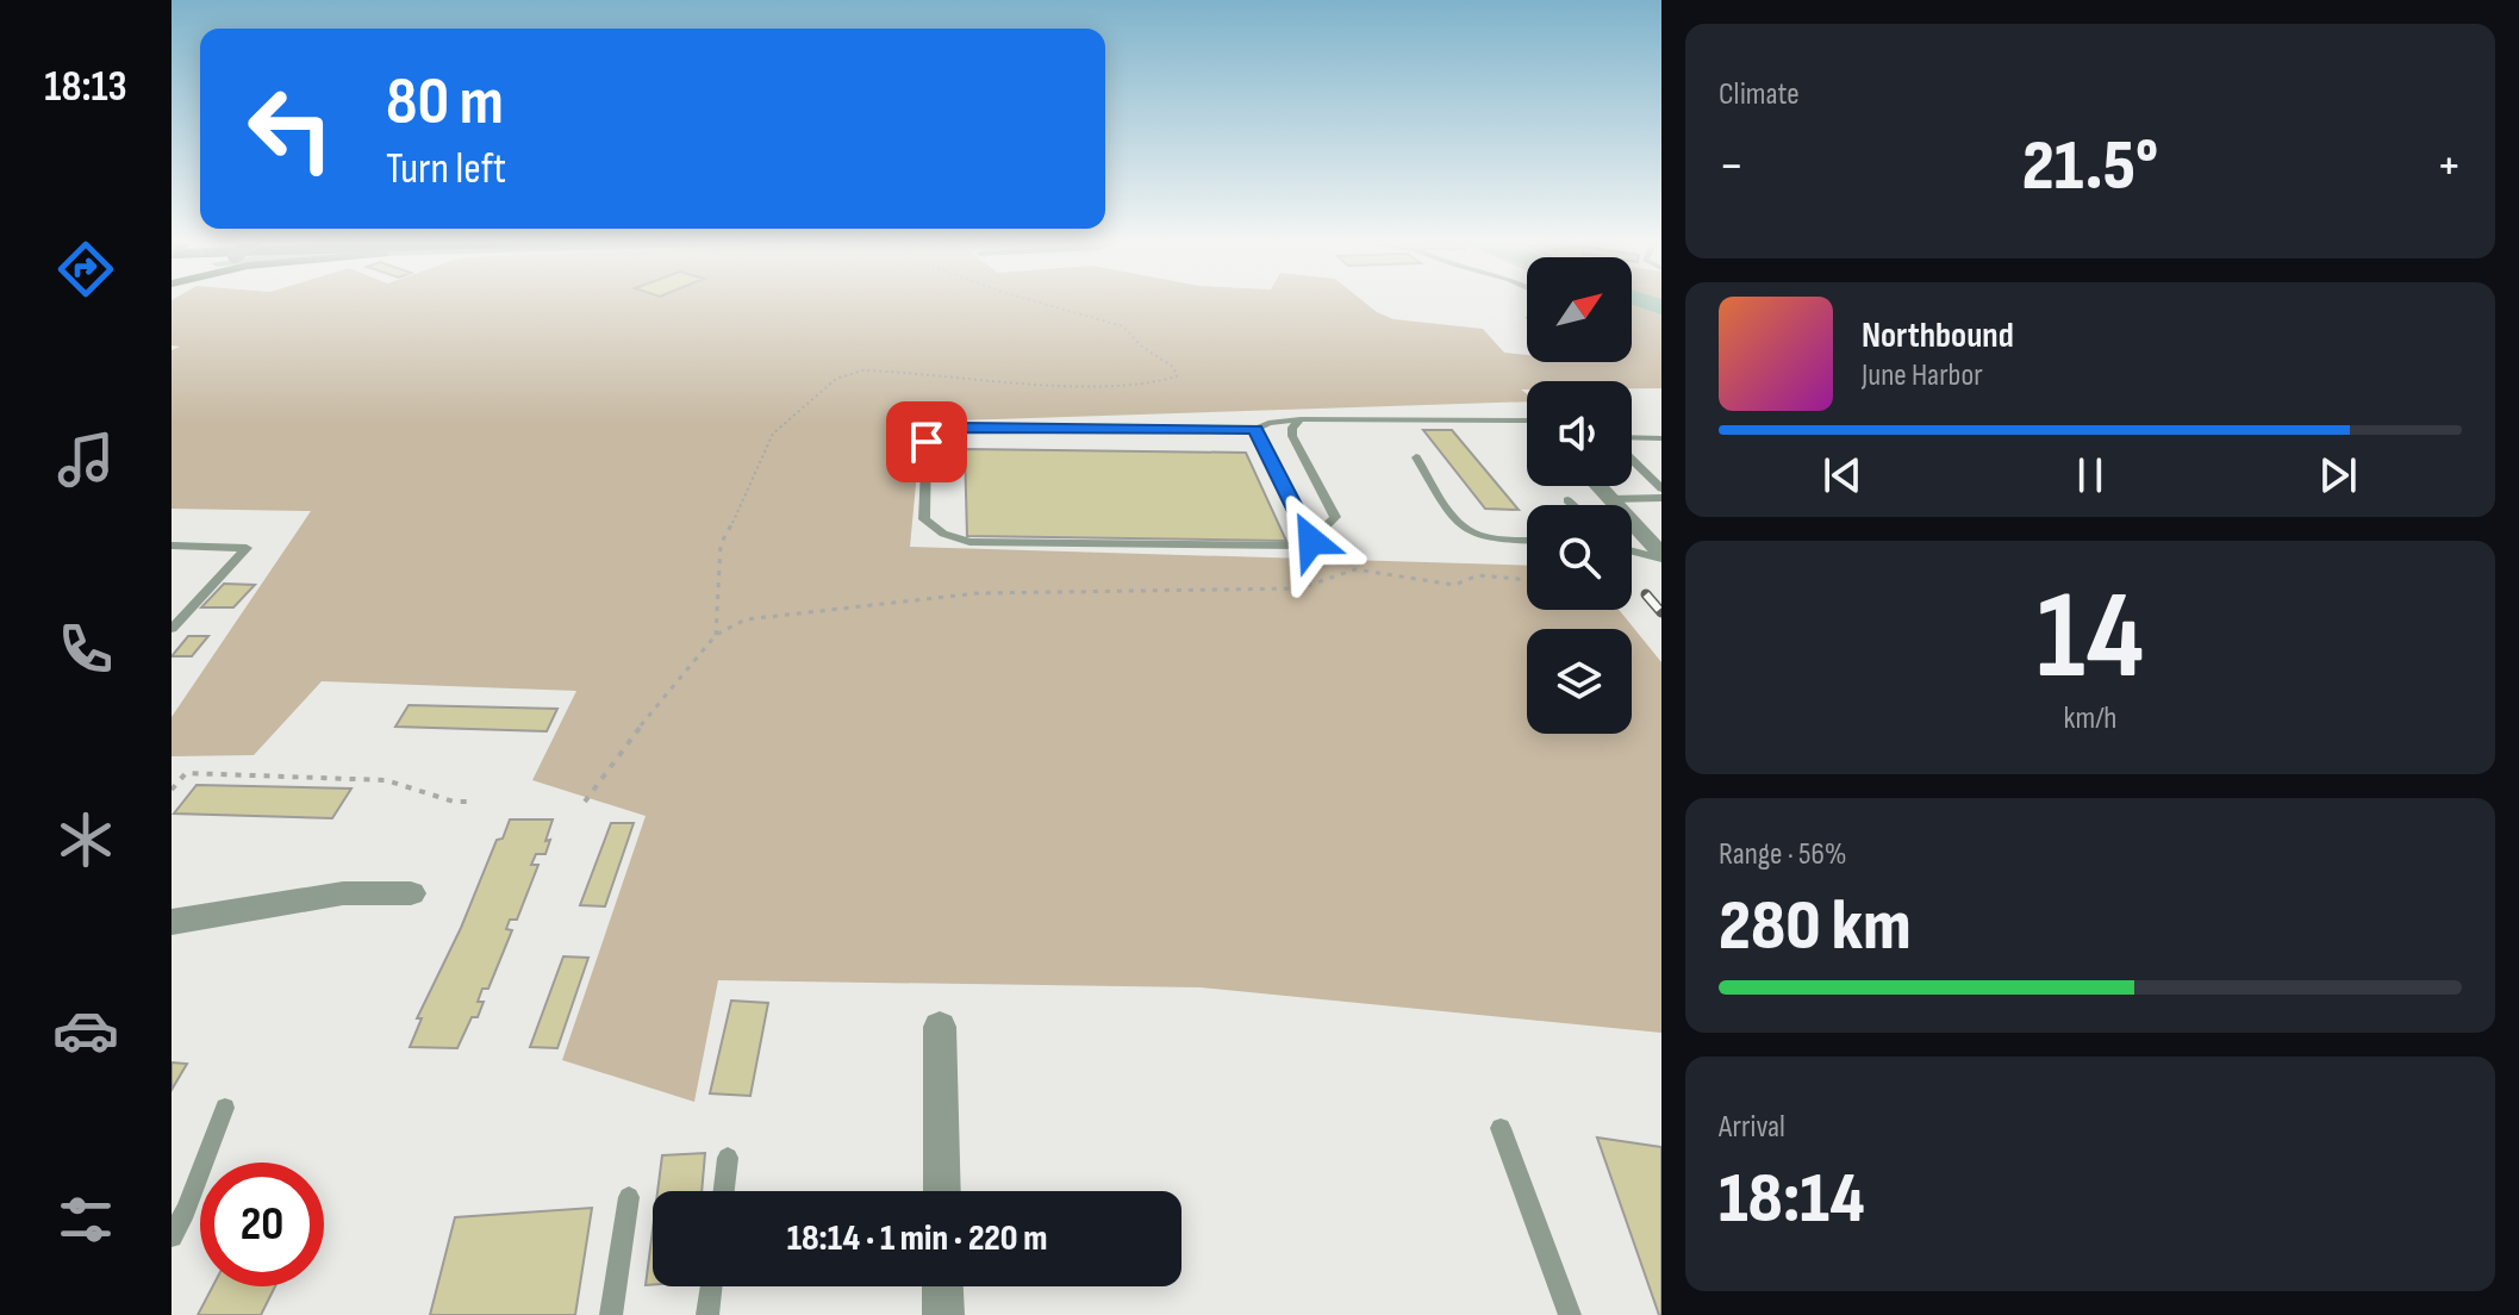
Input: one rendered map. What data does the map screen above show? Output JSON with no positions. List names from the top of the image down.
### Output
{
  "north": "top right",
  "page": {
    "tabs": "18:13",
    "tile": [
      "Climate",
      ["14", "km/h"],
      ["Range · 56%", "280 km"],
      ["Arrival", "18:14"]
    ],
    "turn": ["80 m", "Turn left"],
    "heat": ["−", "21.5°", "+"],
    "song": ["Northbound", "June Harbor"],
    "limit": "20",
    "trip": "18:14 · 1 min · 220 m"
  }
}
